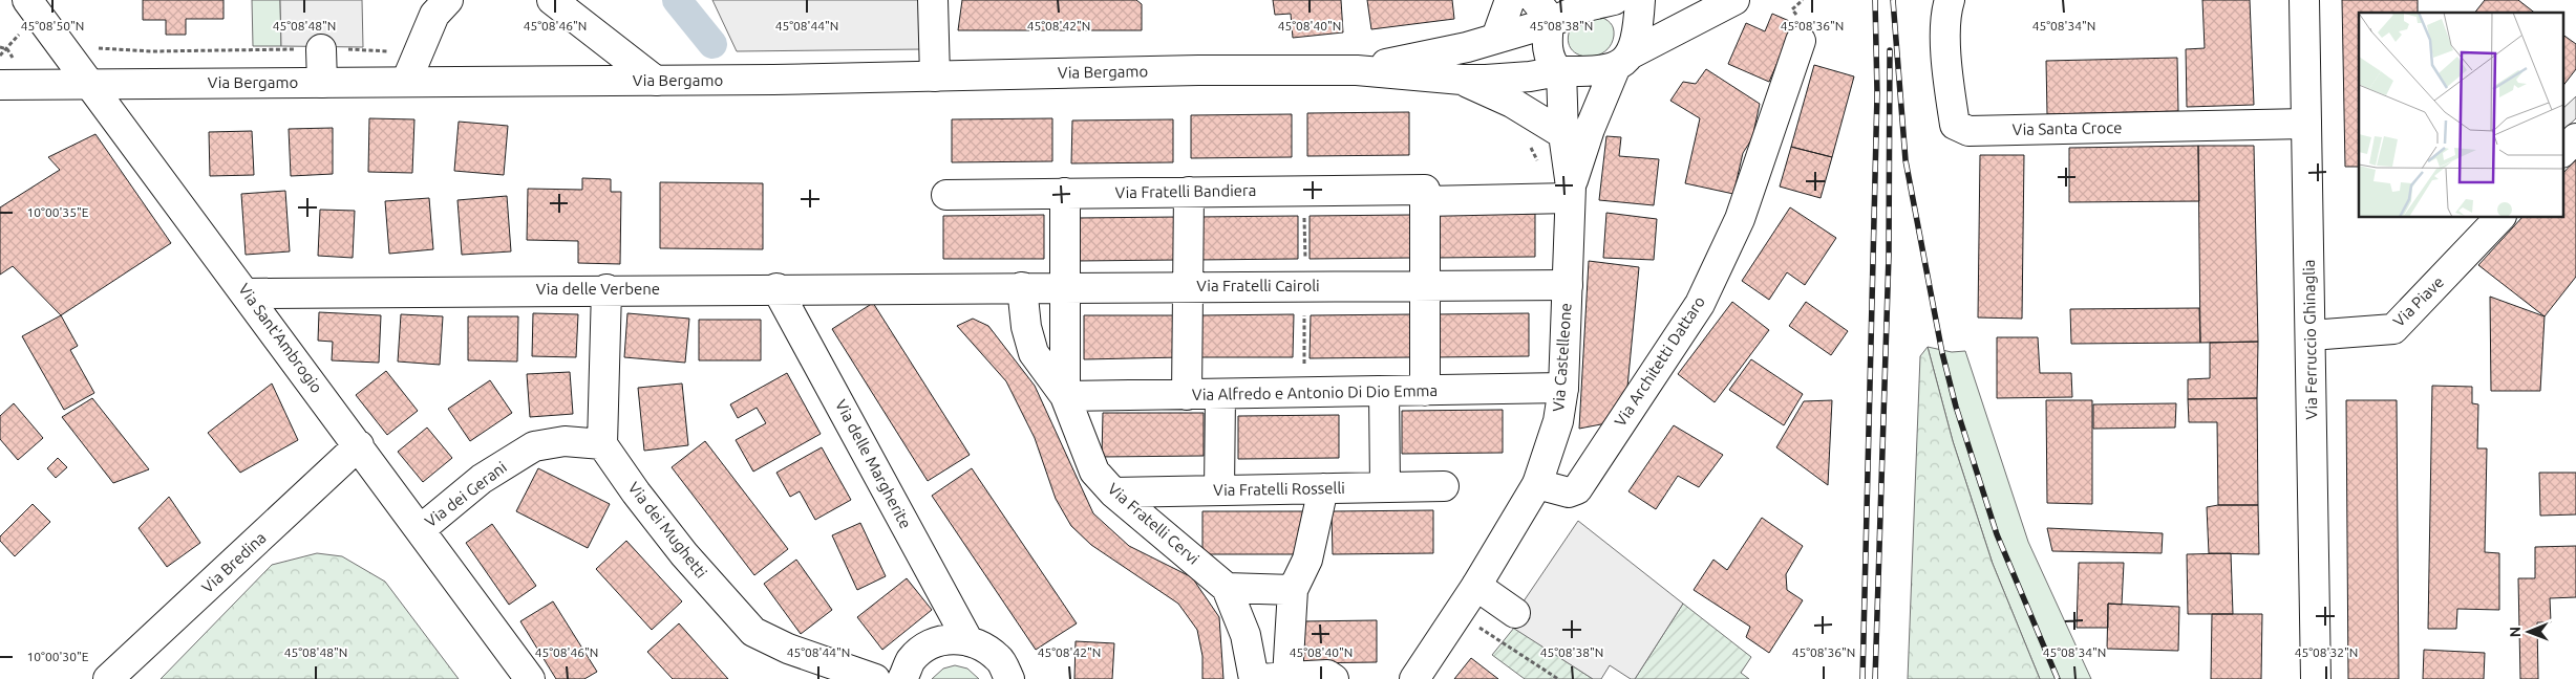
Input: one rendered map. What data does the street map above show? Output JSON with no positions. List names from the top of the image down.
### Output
{
  "streets": {
    "street": [
      "Via Bergamo",
      "Via Santa Croce",
      "Via Fratelli Bandiera",
      "Via Fratelli Cairoli",
      "Via delle Verbene",
      "Via Piave",
      "Via Sant'Ambrogio",
      "Via Ferruccio Ghinaglia",
      "Via Castelleone",
      "Via Architetti Dattaro",
      "Via Alfredo e Antonio Di Dio Emma",
      "Via delle Margherite",
      "Via Fratelli Rosselli",
      "Via dei Gerani",
      "Via Fratelli Cervi",
      "Via dei Mughetti",
      "Via Bredina"
    ]
  },
  "crossings": [
    ["Via Bergamo", "Via Sant'Ambrogio"],
    ["Via Bergamo", "Via Castelleone"],
    ["Via Santa Croce", "Via Ferruccio Ghinaglia"],
    ["Via Fratelli Bandiera", "Via Castelleone"],
    ["Via Fratelli Bandiera", "Via Fratelli Cervi"],
    ["Via Fratelli Cairoli", "Via delle Verbene"],
    ["Via Fratelli Cairoli", "Via Castelleone"],
    ["Via Fratelli Cairoli", "Via Fratelli Cervi"],
    ["Via delle Verbene", "Via Sant'Ambrogio"],
    ["Via delle Verbene", "Via delle Margherite"],
    ["Via Piave", "Via Ferruccio Ghinaglia"],
    ["Via Sant'Ambrogio", "Via dei Gerani"],
    ["Via Sant'Ambrogio", "Via Bredina"],
    ["Via Castelleone", "Via Architetti Dattaro"],
    ["Via Castelleone", "Via Alfredo e Antonio Di Dio Emma"],
    ["Via Alfredo e Antonio Di Dio Emma", "Via Fratelli Cervi"],
    ["Via Fratelli Rosselli", "Via Fratelli Cervi"],
    ["Via dei Gerani", "Via dei Mughetti"]
  ],
  "north": "left",
  "coordinates": [
    "45°08'50\"N",
    "45°08'48\"N",
    "45°08'46\"N",
    "45°08'44\"N",
    "45°08'42\"N",
    "45°08'40\"N",
    "45°08'38\"N",
    "45°08'36\"N",
    "45°08'34\"N",
    "10°00'35\"E",
    "45°08'32\"N",
    "10°00'30\"E"
  ]
}
